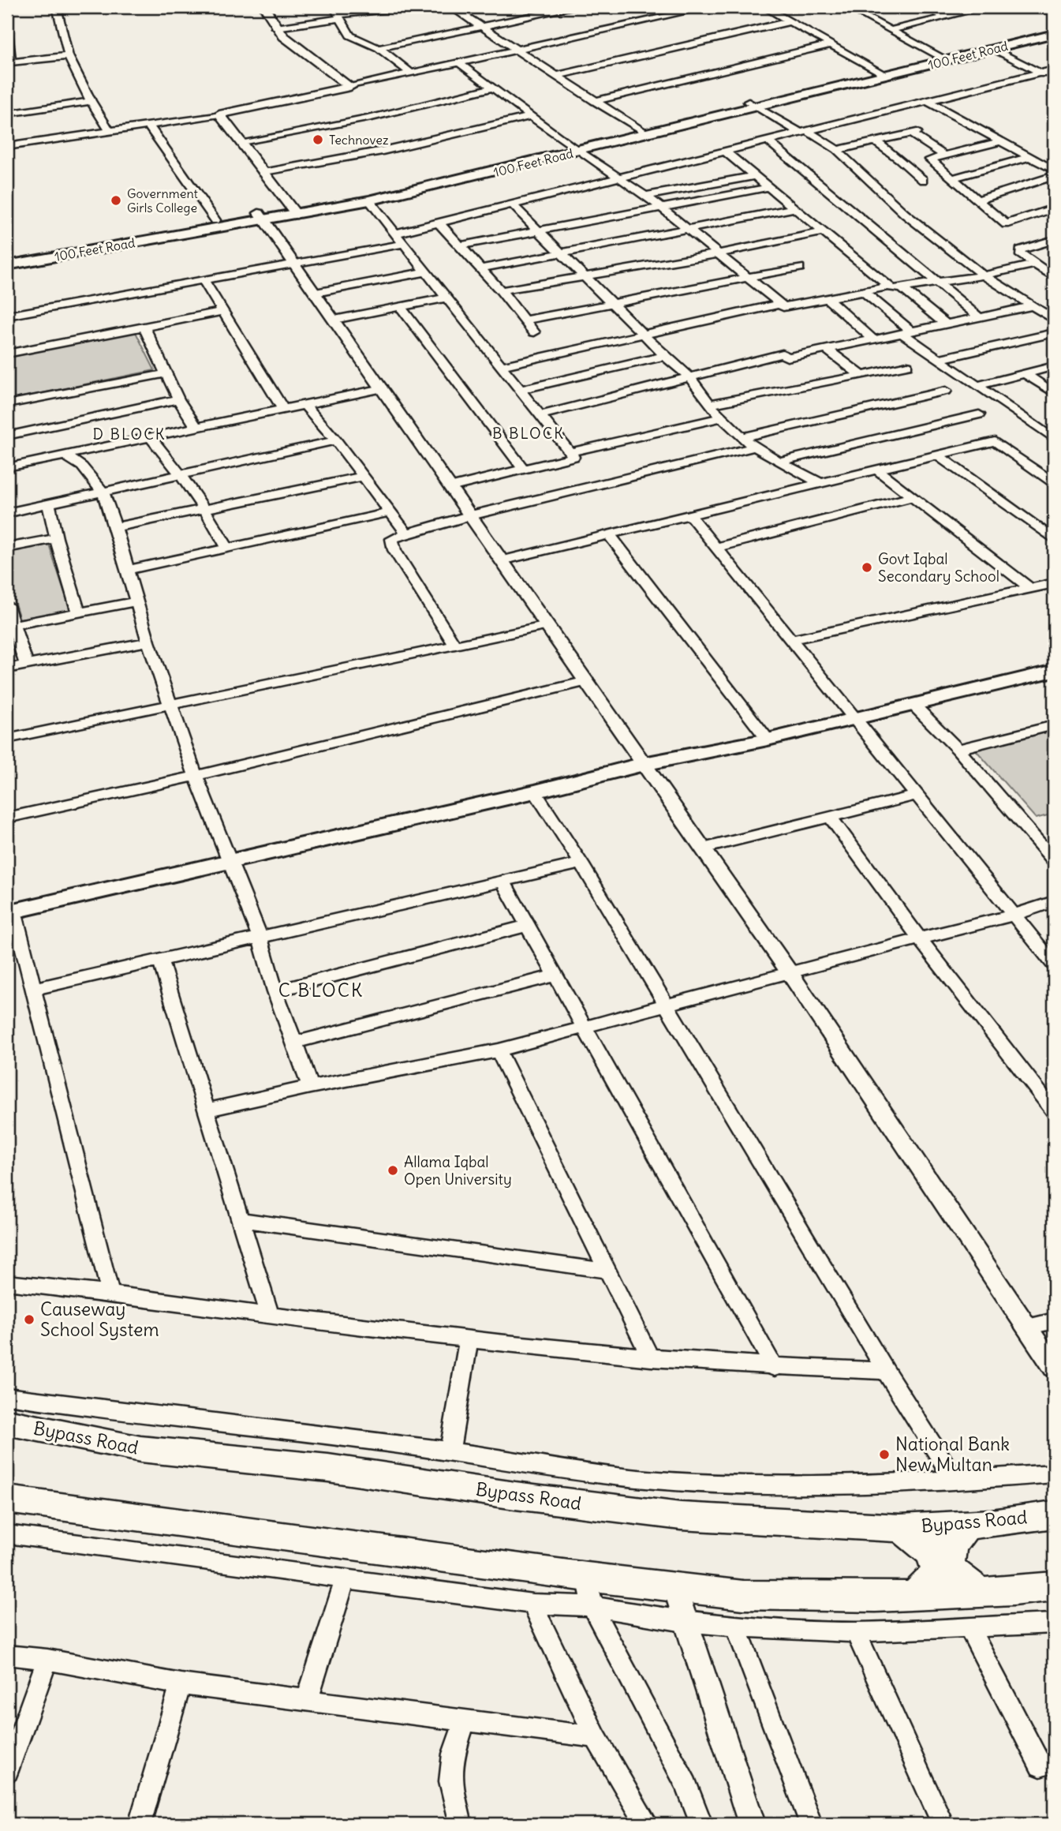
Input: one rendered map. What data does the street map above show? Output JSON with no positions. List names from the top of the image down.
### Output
{
  "streets": {
    "main road": ["100 Feet Road", "Bypass Road"]
  },
  "districts": ["B BLOCK", "D BLOCK", "C BLOCK"],
  "places": [
    "Technovez",
    "Government Girls College",
    "Govt Iqbal Secondary School",
    "Allama Iqbal Open University",
    "Causeway School System",
    "National Bank New Multan"
  ]
}
